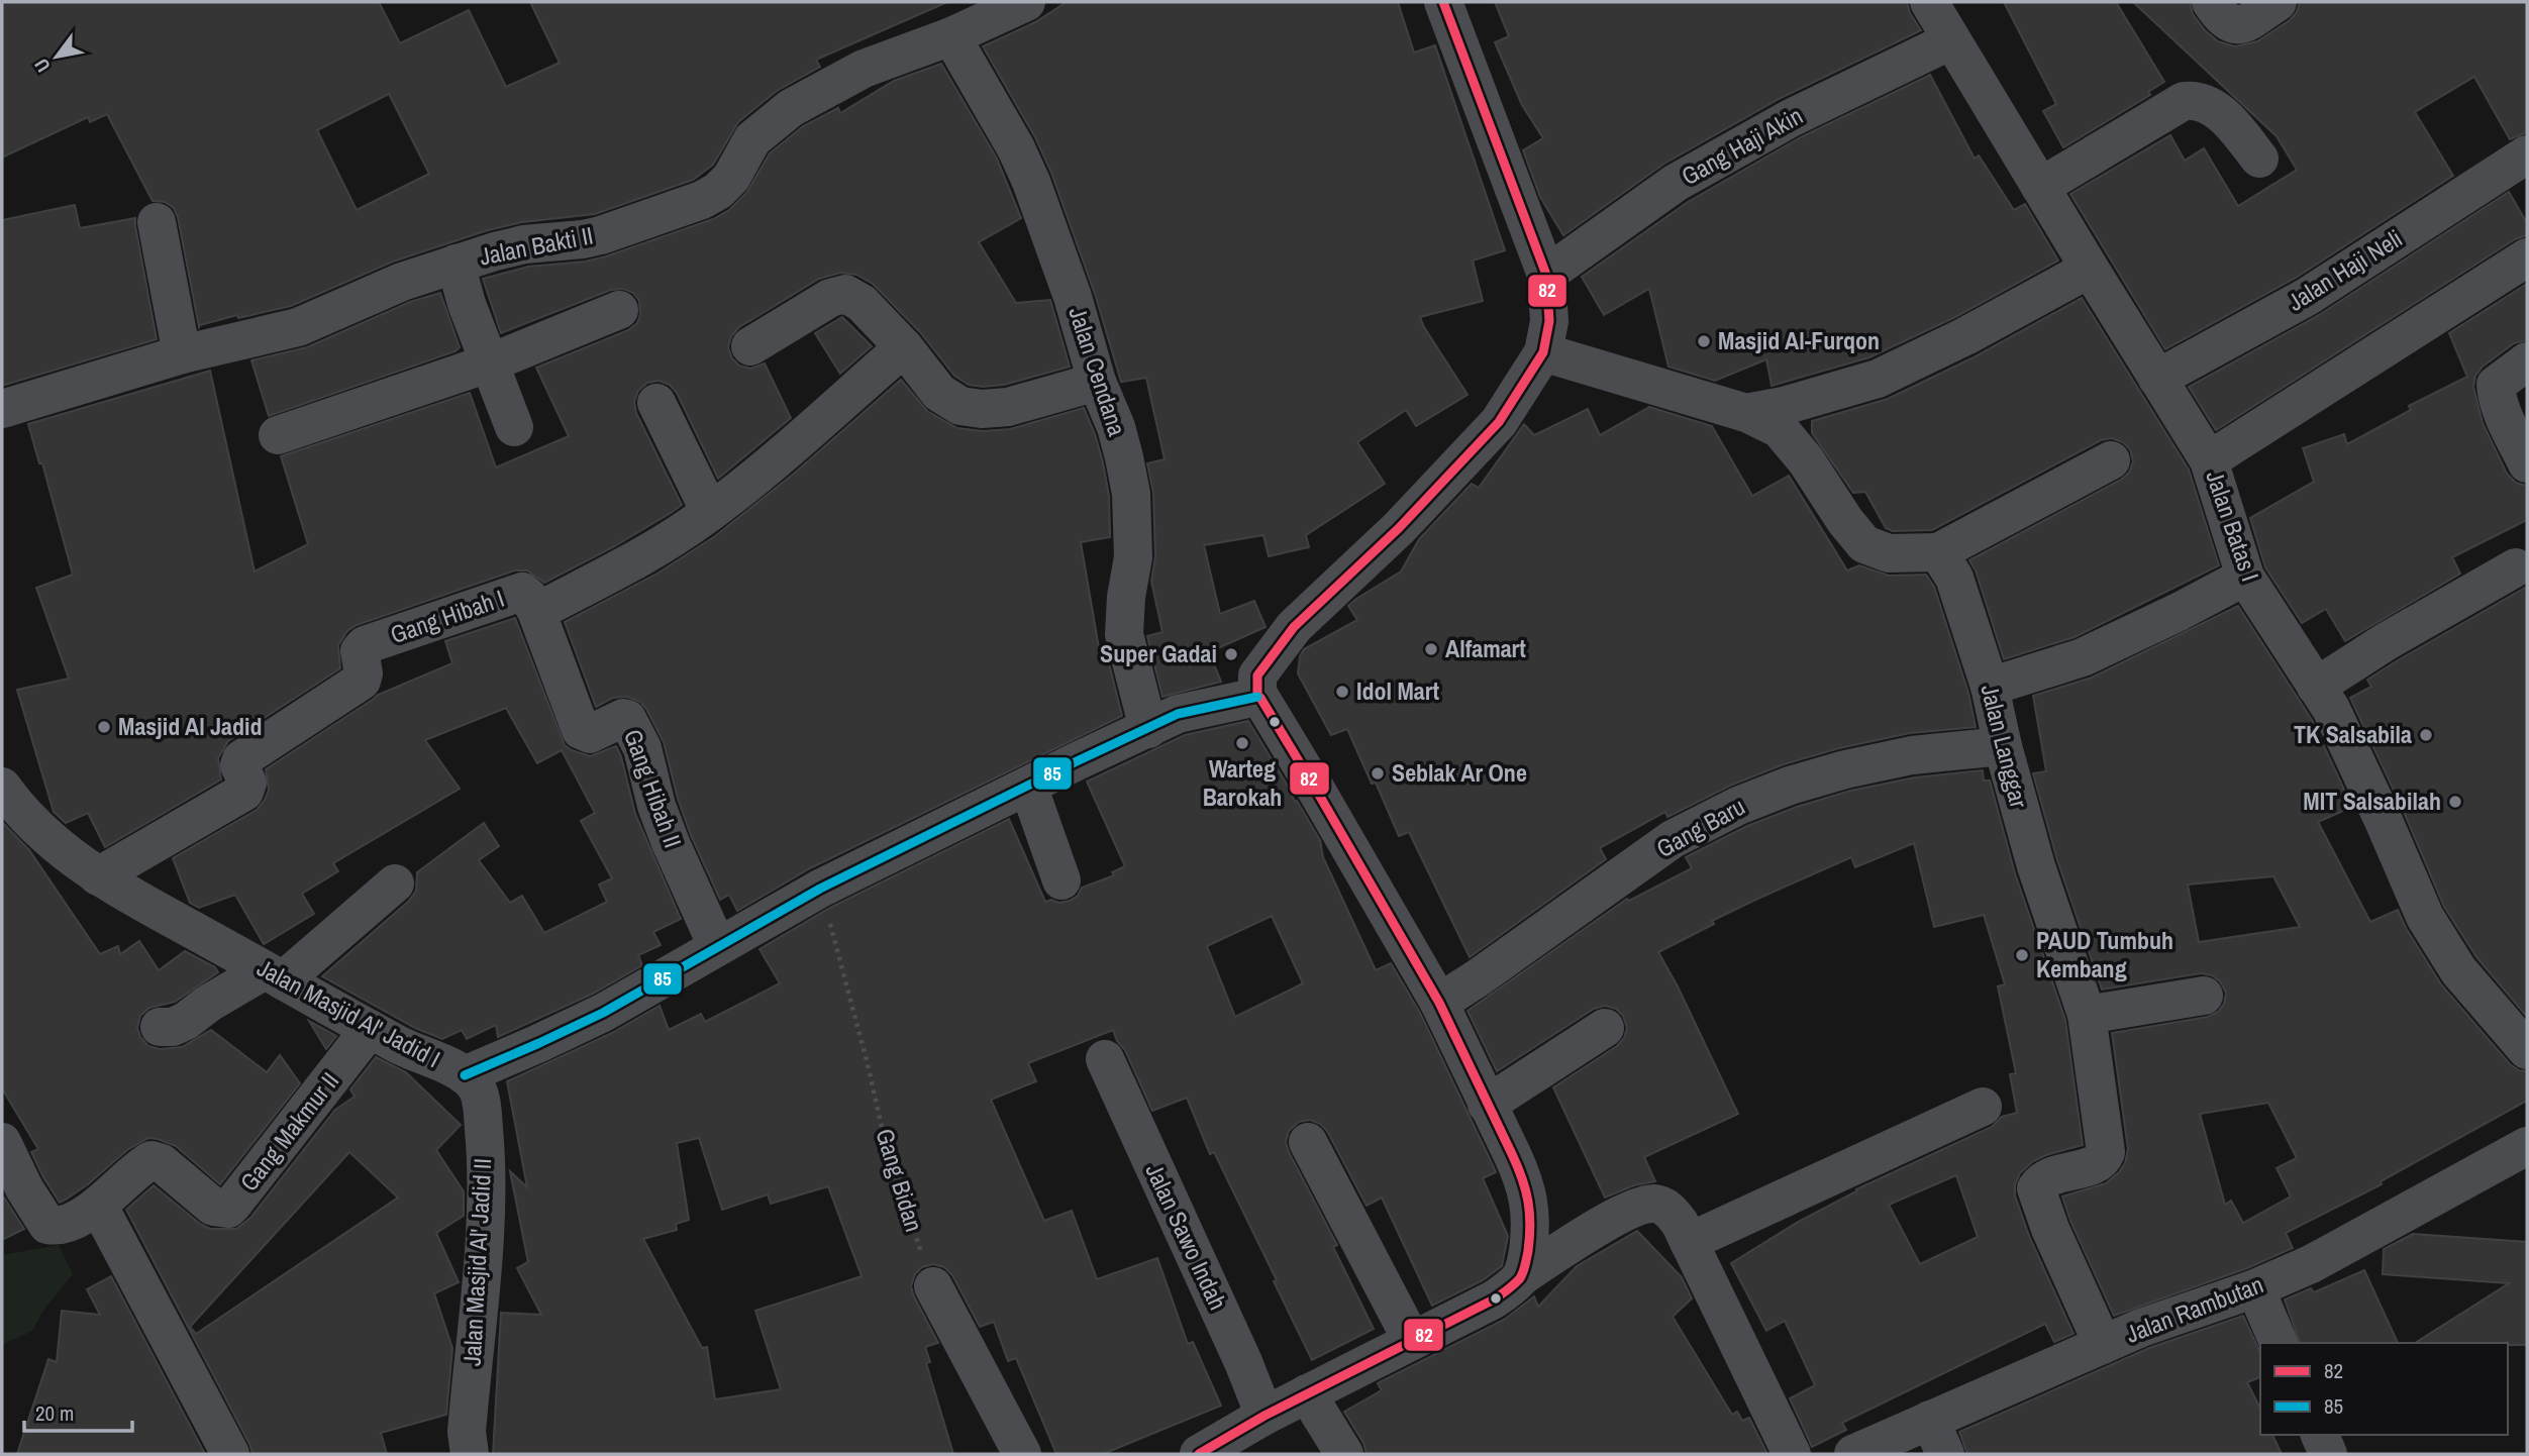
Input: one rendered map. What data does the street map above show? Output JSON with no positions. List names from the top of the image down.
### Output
{
  "streets": {
    "street": [
      "Gang Haji Akin",
      "Jalan Bakti II",
      "Jalan Haji Neli",
      "Jalan Cendana",
      "Jalan Batas I",
      "Gang Hibah I",
      "Jalan Langgar",
      "Gang Hibah II",
      "Gang Baru",
      "Jalan Masjid Al' Jadid I",
      "Gang Makmur II",
      "Jalan Sawo Indah",
      "Jalan Masjid Al' Jadid II",
      "Jalan Rambutan"
    ],
    "path": ["Gang Bidan"]
  },
  "crossings": [
    ["Gang Haji Akin", "Jalan Batas I"],
    ["Jalan Bakti II", "Jalan Cendana"],
    ["Jalan Haji Neli", "Jalan Batas I"],
    ["Jalan Cendana", "Jalan Masjid Al' Jadid I"],
    ["Gang Hibah I", "Gang Hibah II"],
    ["Gang Hibah I", "Jalan Masjid Al' Jadid I"],
    ["Jalan Langgar", "Gang Baru"],
    ["Jalan Langgar", "Jalan Rambutan"],
    ["Gang Hibah II", "Jalan Masjid Al' Jadid I"],
    ["Jalan Masjid Al' Jadid I", "Gang Makmur II"],
    ["Jalan Masjid Al' Jadid I", "Gang Bidan"],
    ["Jalan Masjid Al' Jadid I", "Jalan Masjid Al' Jadid II"]
  ],
  "places": [
    "Masjid Al-Furqon",
    "Alfamart",
    "Super Gadai",
    "Idol Mart",
    "Masjid Al Jadid",
    "TK Salsabila",
    "Warteg Barokah",
    "Seblak Ar One",
    "MIT Salsabilah",
    "PAUD Tumbuh Kembang"
  ],
  "lines": ["transit line 82", "transit line 85"],
  "legend": ["82", "85"],
  "scale_bar": "20 m",
  "north": "bottom left"
}
